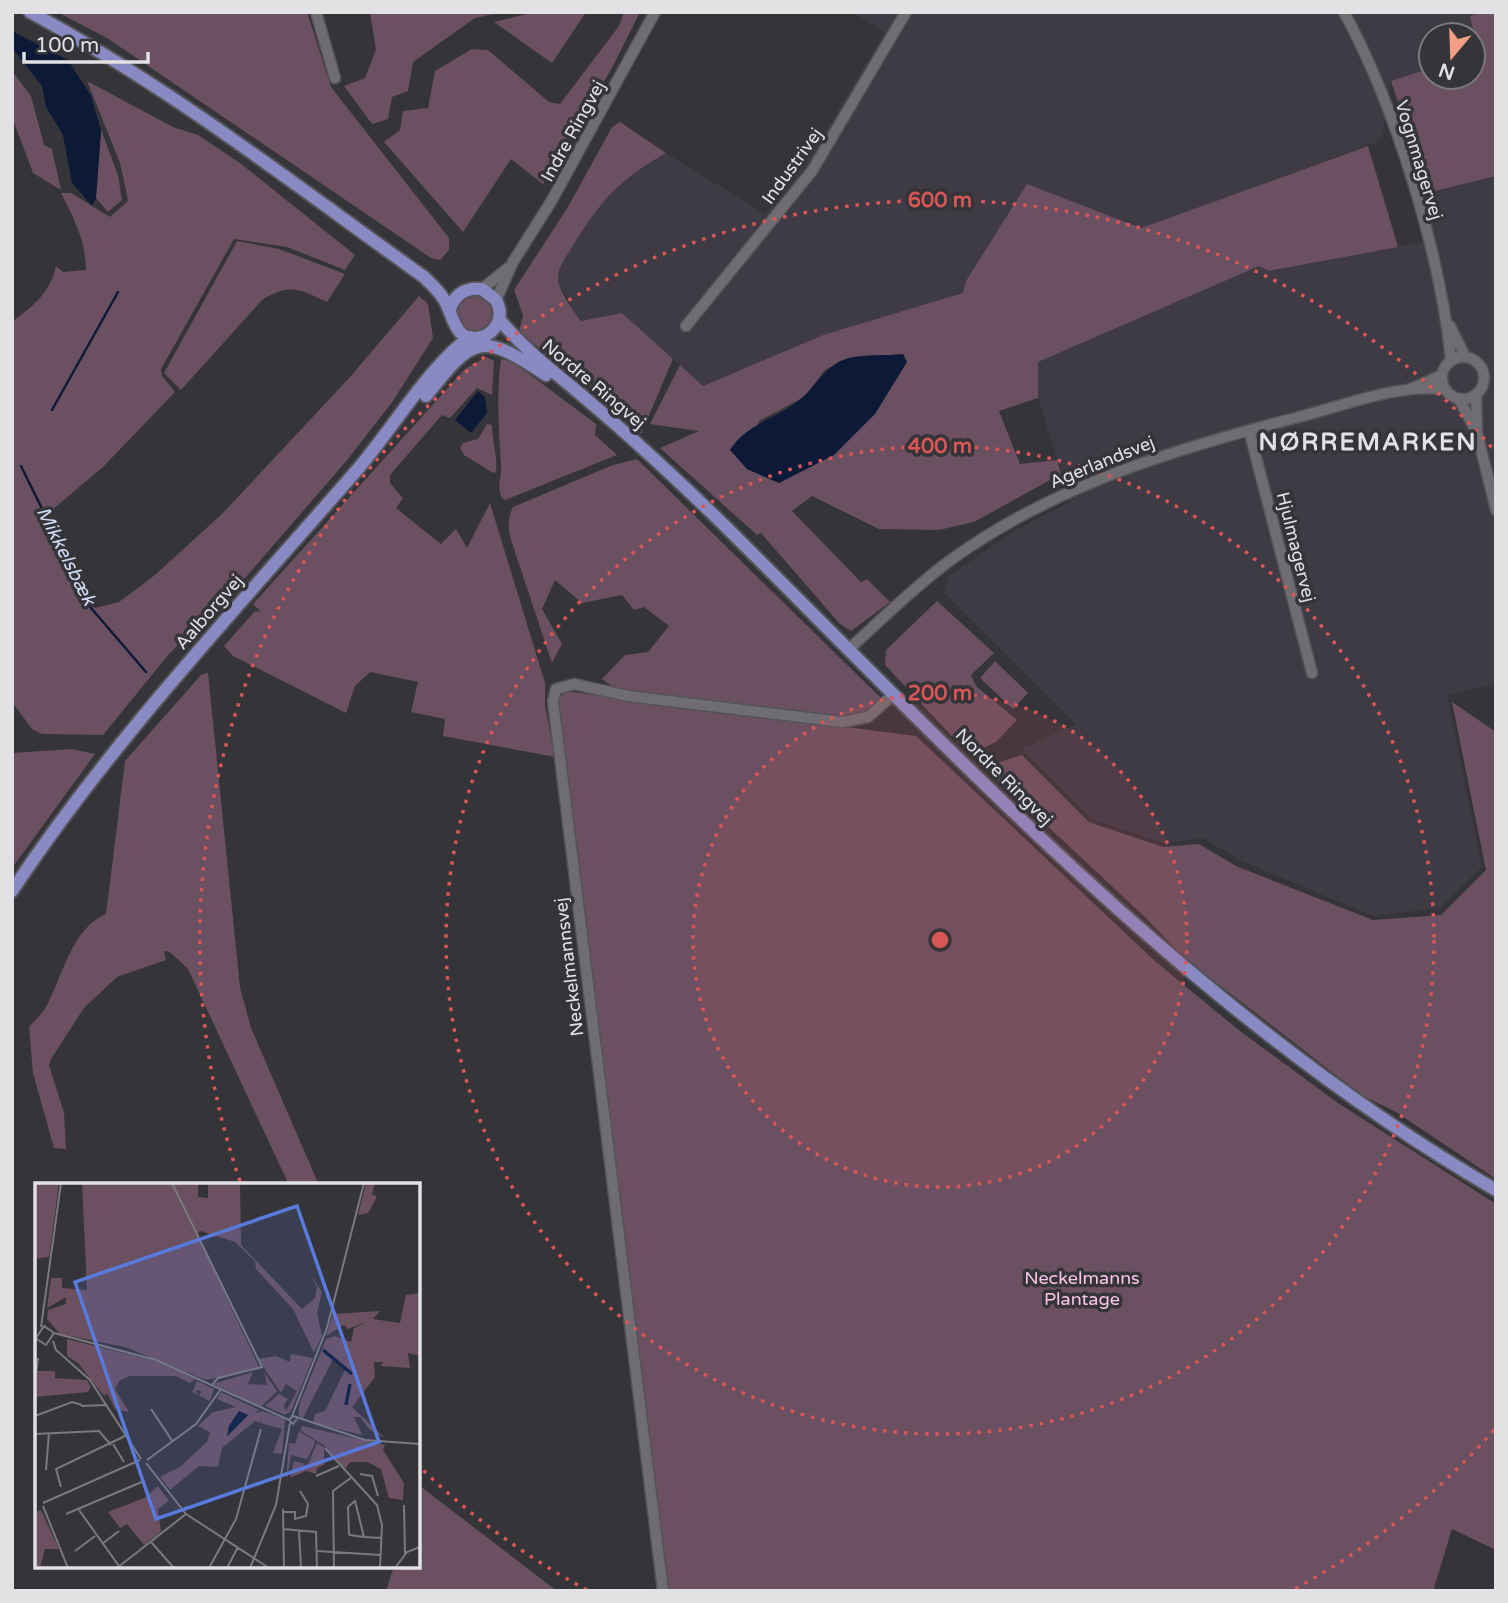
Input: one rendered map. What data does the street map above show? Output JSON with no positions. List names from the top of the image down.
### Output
{
  "streets": {
    "main road": ["Nordre Ringvej", "Aalborgvej"],
    "street": [
      "Indre Ringvej",
      "Vognmagervej",
      "Industrivej",
      "Agerlandsvej",
      "Hjulmagervej",
      "Neckelmannsvej"
    ]
  },
  "crossings": [
    ["Indre Ringvej", "Nordre Ringvej"],
    ["Indre Ringvej", "Aalborgvej"],
    ["Vognmagervej", "Agerlandsvej"],
    ["Nordre Ringvej", "Agerlandsvej"],
    ["Nordre Ringvej", "Aalborgvej"],
    ["Nordre Ringvej", "Neckelmannsvej"],
    ["Agerlandsvej", "Hjulmagervej"]
  ],
  "districts": ["NØRREMARKEN"],
  "water": ["Mikkelsbæk"],
  "parks": ["Neckelmanns Plantage"],
  "scale_bar": "100 m",
  "north": "bottom",
  "rings": ["600 m", "400 m", "200 m"]
}
